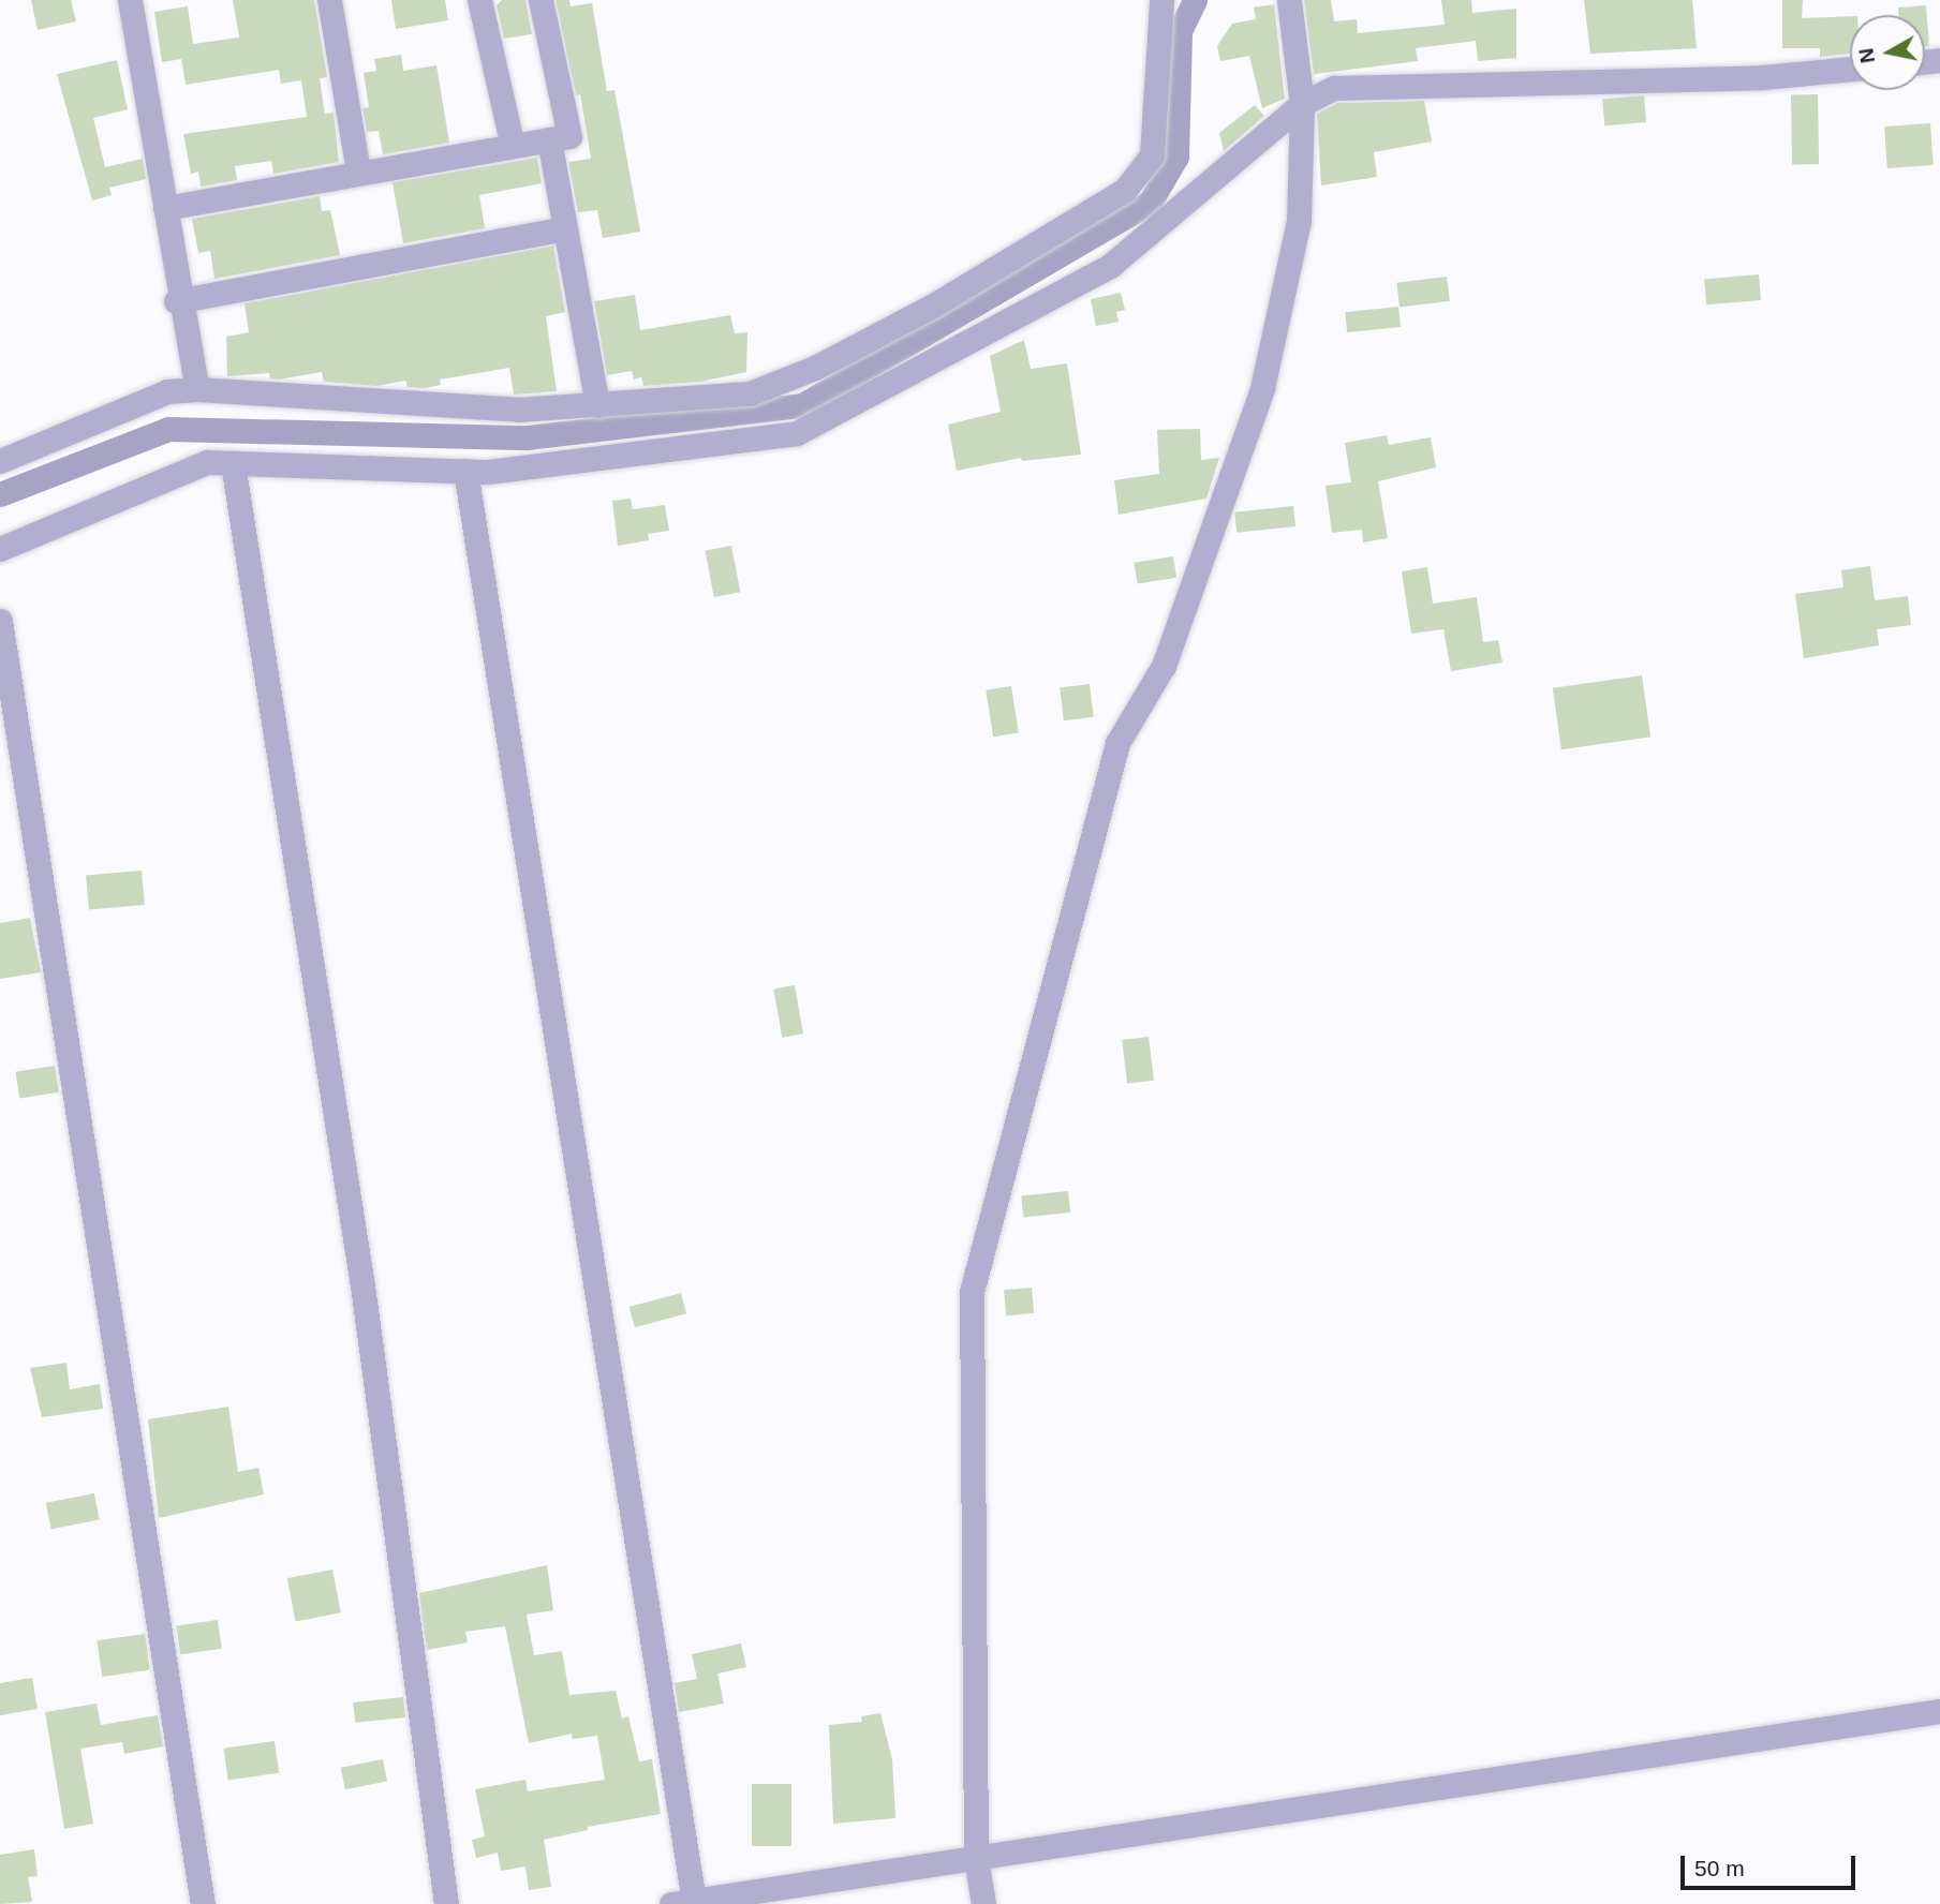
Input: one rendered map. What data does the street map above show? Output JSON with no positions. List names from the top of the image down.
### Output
{
  "scale_bar": "50 m",
  "north": "left"
}
